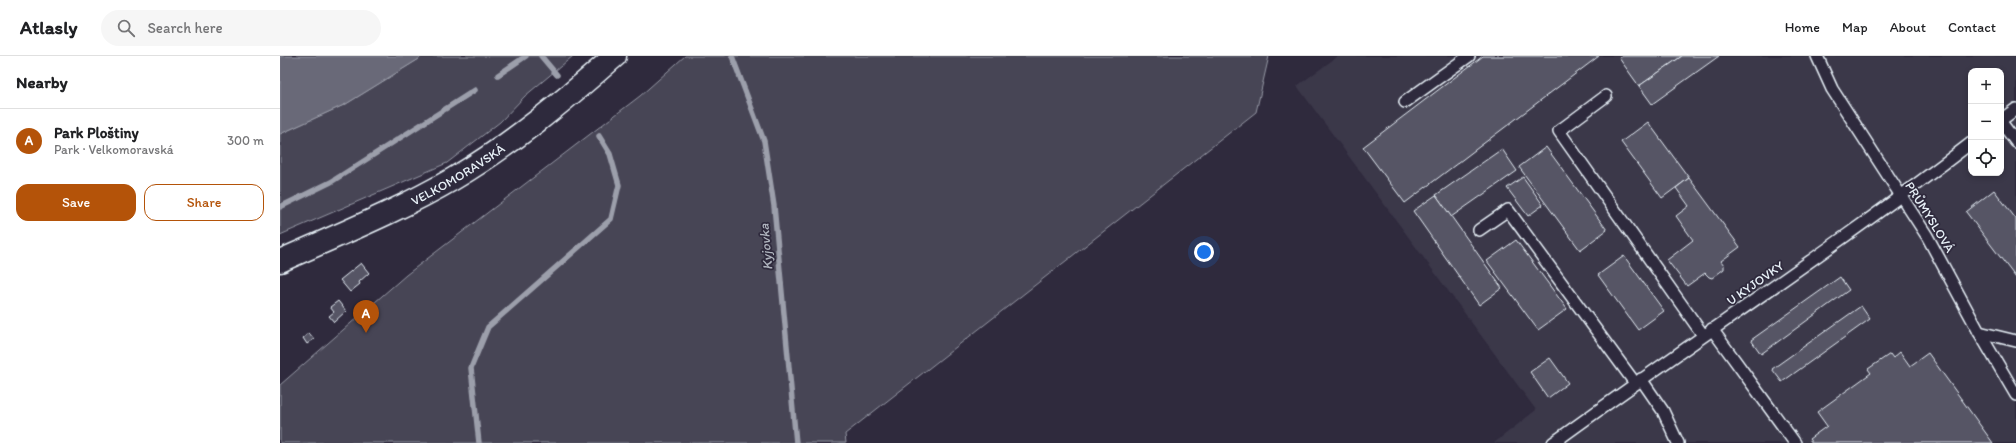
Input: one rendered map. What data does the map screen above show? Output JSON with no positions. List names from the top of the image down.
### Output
{
  "streets": {
    "street": ["VELKOMORAVSKÁ"],
    "lane": ["PRŮMYSLOVÁ", "U KYJOVKY"]
  },
  "crossings": [
    ["PRŮMYSLOVÁ", "U KYJOVKY"]
  ],
  "water": ["Kyjovka"],
  "page": {
    "header": "Atlasly",
    "search": "Search here",
    "nav": [
      "Home",
      "Map",
      "About",
      "Contact"
    ],
    "heading": "Nearby",
    "map_buttons": ["+", "−"],
    "list": [
      {
        "mark": "A",
        "name": "Park Ploštiny",
        "note": "Park · Velkomoravská",
        "value": "300 m"
      }
    ],
    "buttons": ["Save", "Share"],
    "pins": "A"
  }
}
